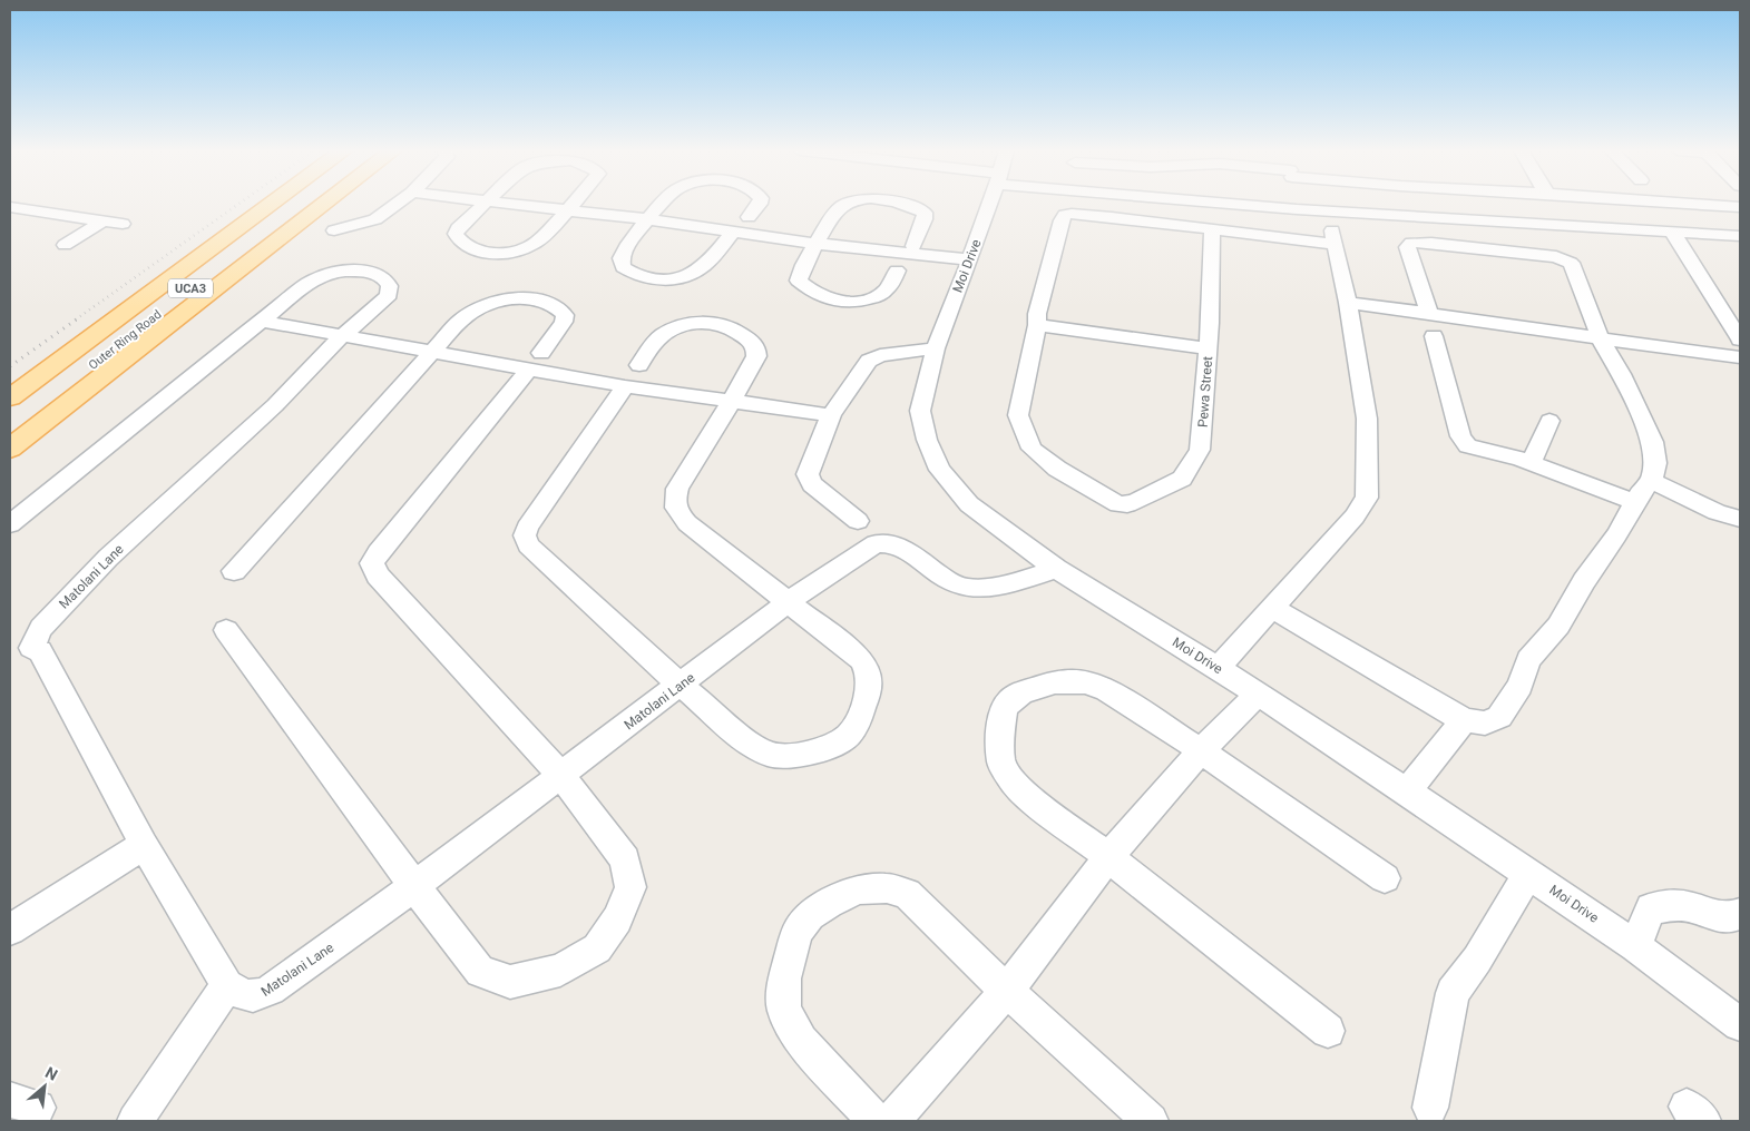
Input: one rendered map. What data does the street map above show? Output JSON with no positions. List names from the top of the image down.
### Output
{
  "streets": {
    "main road": ["UCA3", "Outer Ring Road"],
    "street": ["Moi Drive", "Pewa Street", "Matolani Lane"]
  },
  "crossings": [
    ["Moi Drive", "Matolani Lane"]
  ],
  "north": "top right"
}
